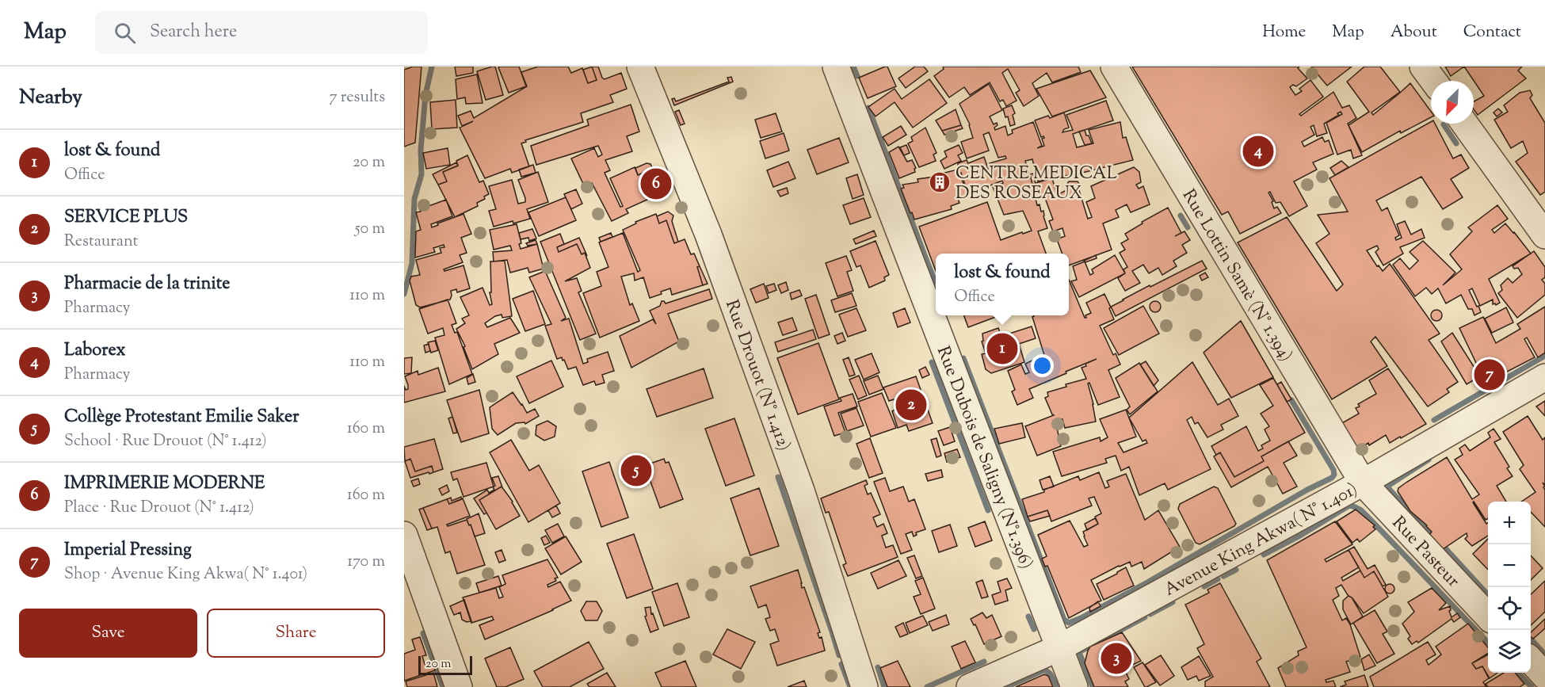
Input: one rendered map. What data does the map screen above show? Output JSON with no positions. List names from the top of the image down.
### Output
{
  "streets": {
    "street": [
      "Rue Lottin Samè (N° 1.394)",
      "Rue Drouot (N° 1.412)",
      "Rue Dubois de Saligny (N°1.396)",
      "Avenue King Akwa( N° 1.401)",
      "Rue Pasteur"
    ]
  },
  "crossings": [
    ["Rue Lottin Samè (N° 1.394)", "Avenue King Akwa( N° 1.401)"],
    ["Rue Lottin Samè (N° 1.394)", "Rue Pasteur"],
    ["Rue Dubois de Saligny (N°1.396)", "Avenue King Akwa( N° 1.401)"],
    ["Avenue King Akwa( N° 1.401)", "Rue Pasteur"]
  ],
  "places": {
    "building": ["CENTRE MEDICAL DES ROSEAUX"]
  },
  "scale_bar": "20 m",
  "north": "bottom left",
  "page": {
    "header": "Map",
    "search": "Search here",
    "nav": [
      "Home",
      "Map",
      "About",
      "Contact"
    ],
    "heading": ["Nearby", "7 results"],
    "list": [
      {
        "mark": "1",
        "name": "lost & found",
        "note": "Office",
        "value": "20 m"
      },
      {
        "mark": "2",
        "name": "SERVICE PLUS",
        "note": "Restaurant",
        "value": "50 m"
      },
      {
        "mark": "3",
        "name": "Pharmacie de la trinite",
        "note": "Pharmacy",
        "value": "110 m"
      },
      {
        "mark": "4",
        "name": "Laborex",
        "note": "Pharmacy",
        "value": "110 m"
      },
      {
        "mark": "5",
        "name": "Collège Protestant Emilie Saker",
        "note": "School · Rue Drouot (N° 1.412)",
        "value": "160 m"
      },
      {
        "mark": "6",
        "name": "IMPRIMERIE MODERNE",
        "note": "Place · Rue Drouot (N° 1.412)",
        "value": "160 m"
      },
      {
        "mark": "7",
        "name": "Imperial Pressing",
        "note": "Shop · Avenue King Akwa( N° 1.401)",
        "value": "170 m"
      }
    ],
    "pins": [
      "4",
      "6",
      "1",
      "7",
      "2",
      "5",
      "3"
    ],
    "popup": ["lost & found", "Office"],
    "map_buttons": ["+", "−"],
    "buttons": ["Save", "Share"],
    "scale": "20 m"
  }
}
